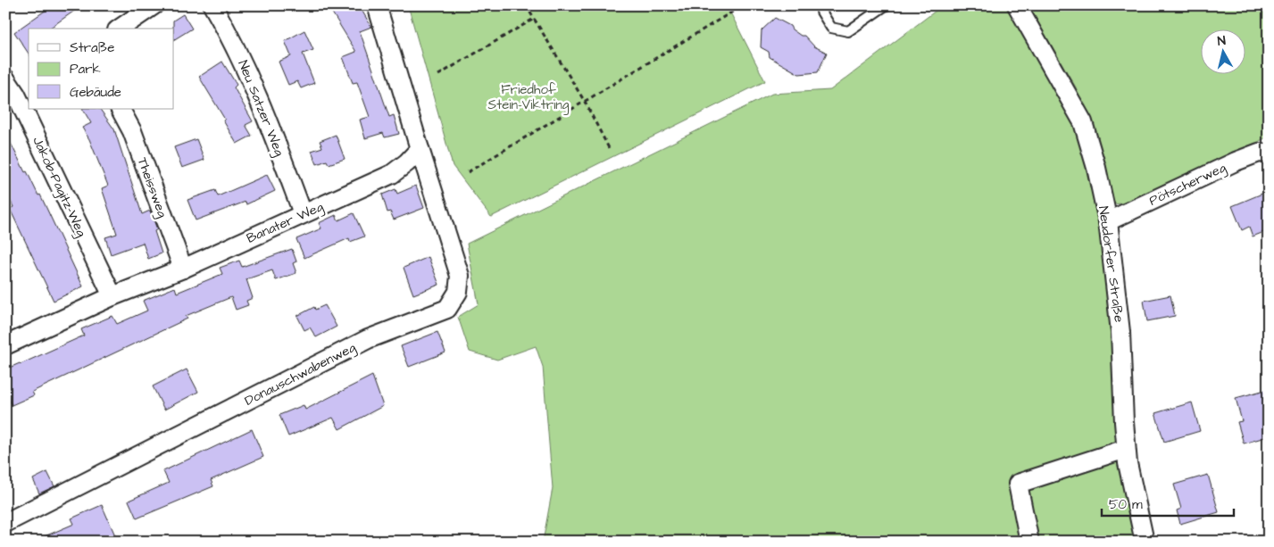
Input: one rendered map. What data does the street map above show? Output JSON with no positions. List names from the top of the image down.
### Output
{
  "streets": {
    "street": [
      "Neu Satzer Weg",
      "Pötscherweg",
      "Jakob-Pagitz-Weg",
      "Theissweg",
      "Banater Weg",
      "Neudorfer Straße",
      "Donauschwabenweg"
    ]
  },
  "crossings": [
    ["Neu Satzer Weg", "Banater Weg"],
    ["Pötscherweg", "Neudorfer Straße"],
    ["Jakob-Pagitz-Weg", "Banater Weg"],
    ["Theissweg", "Banater Weg"],
    ["Banater Weg", "Donauschwabenweg"]
  ],
  "parks": ["Friedhof Stein-Viktring"],
  "legend": ["Straße", "Park", "Gebäude"],
  "scale_bar": "50 m",
  "north": "top"
}
